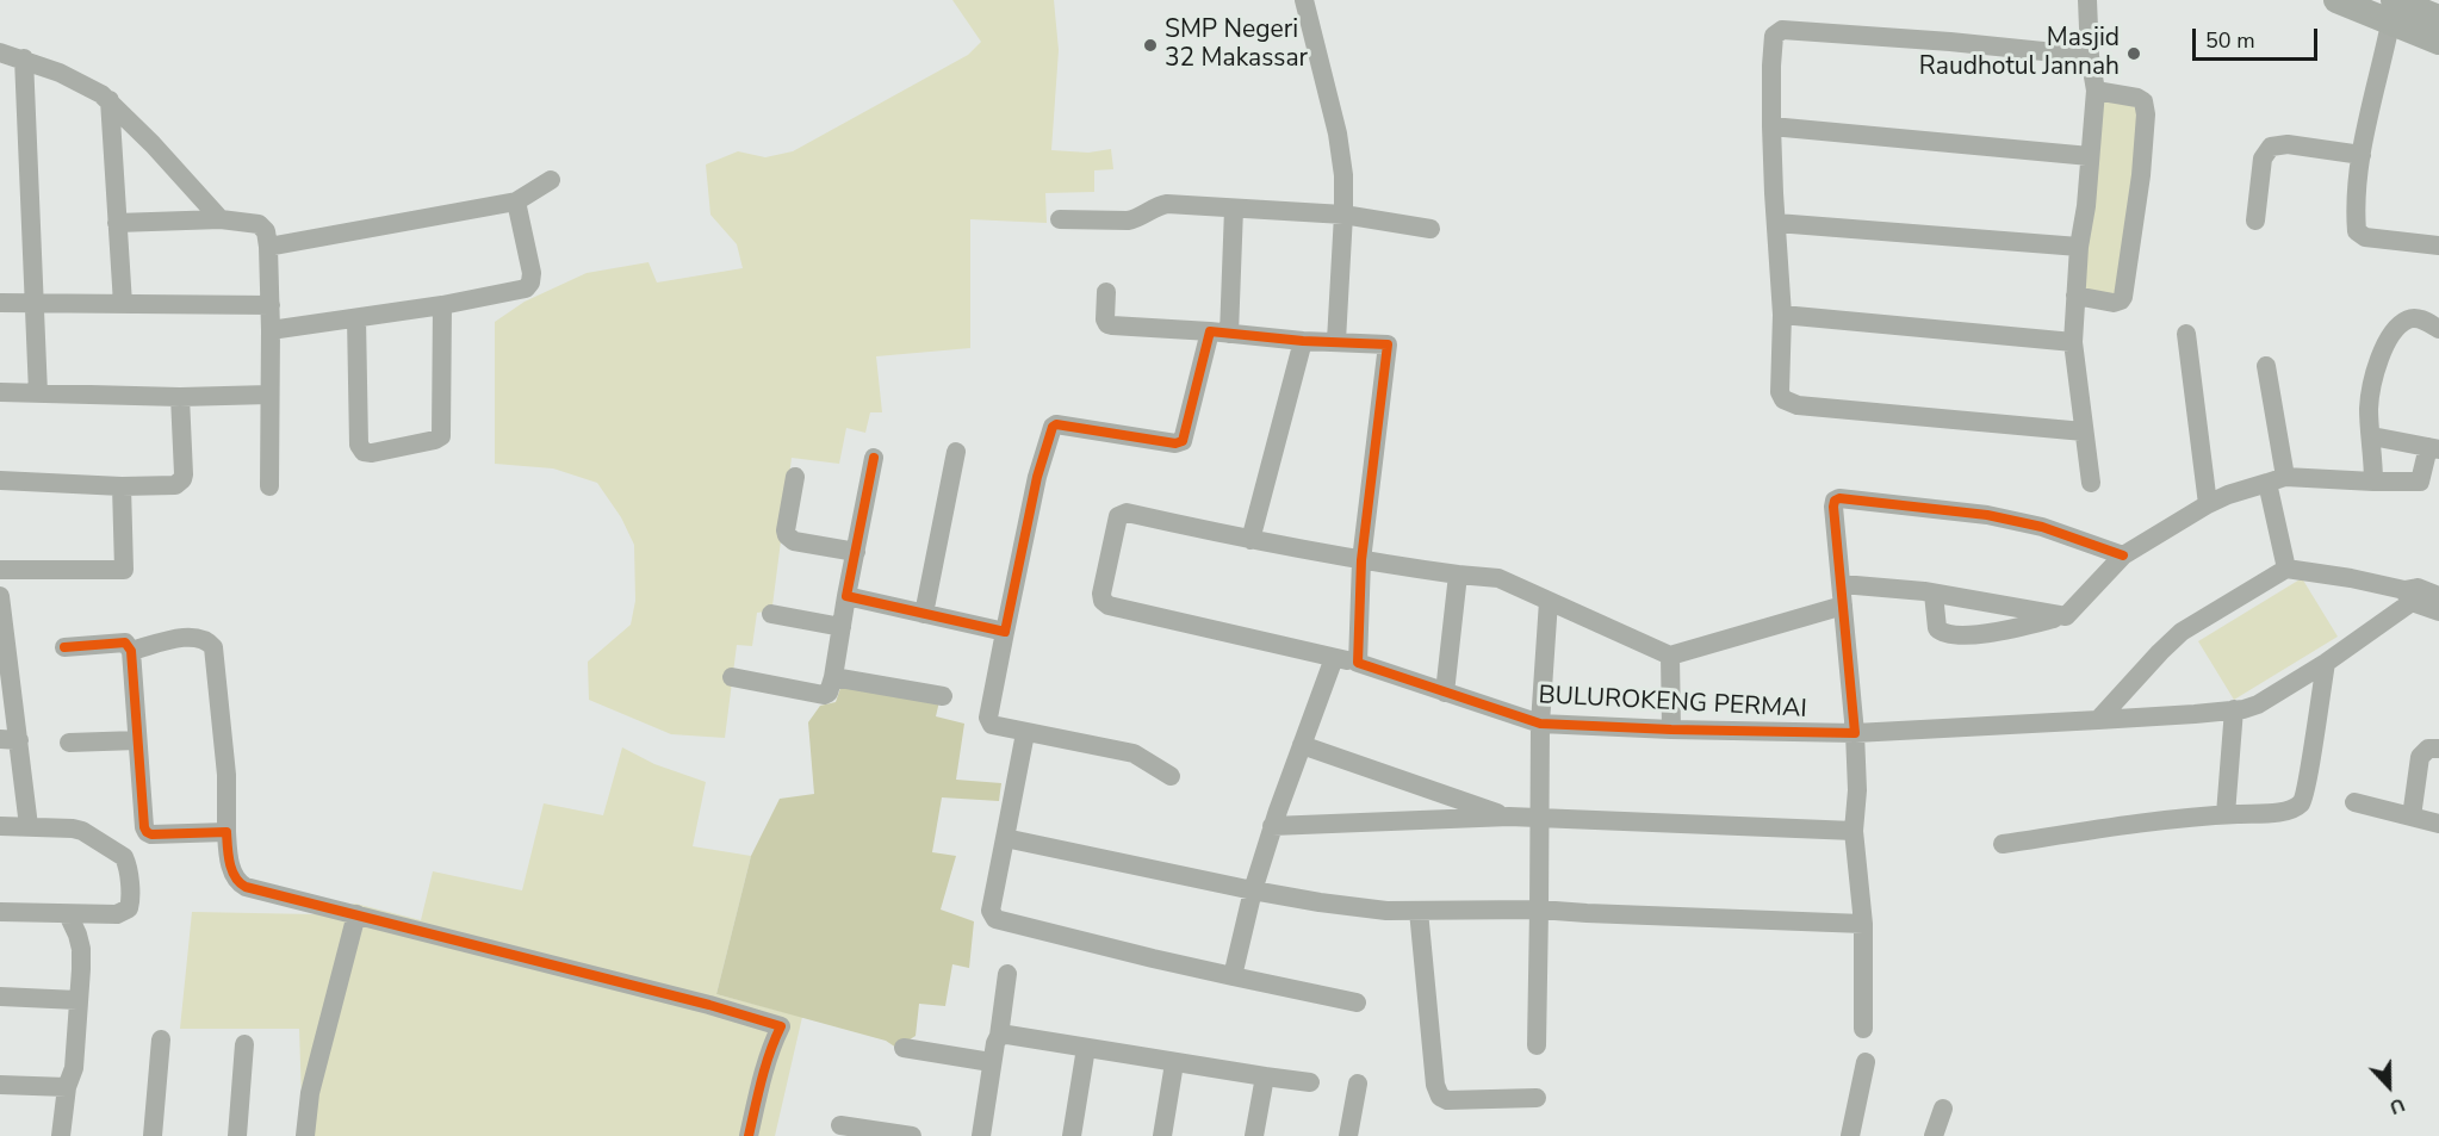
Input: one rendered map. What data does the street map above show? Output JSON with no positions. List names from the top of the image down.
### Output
{
  "streets": {
    "street": ["BULUROKENG PERMAI"]
  },
  "places": ["SMP Negeri 32 Makassar", "Masjid Raudhotul Jannah"],
  "scale_bar": "50 m",
  "north": "bottom"
}
